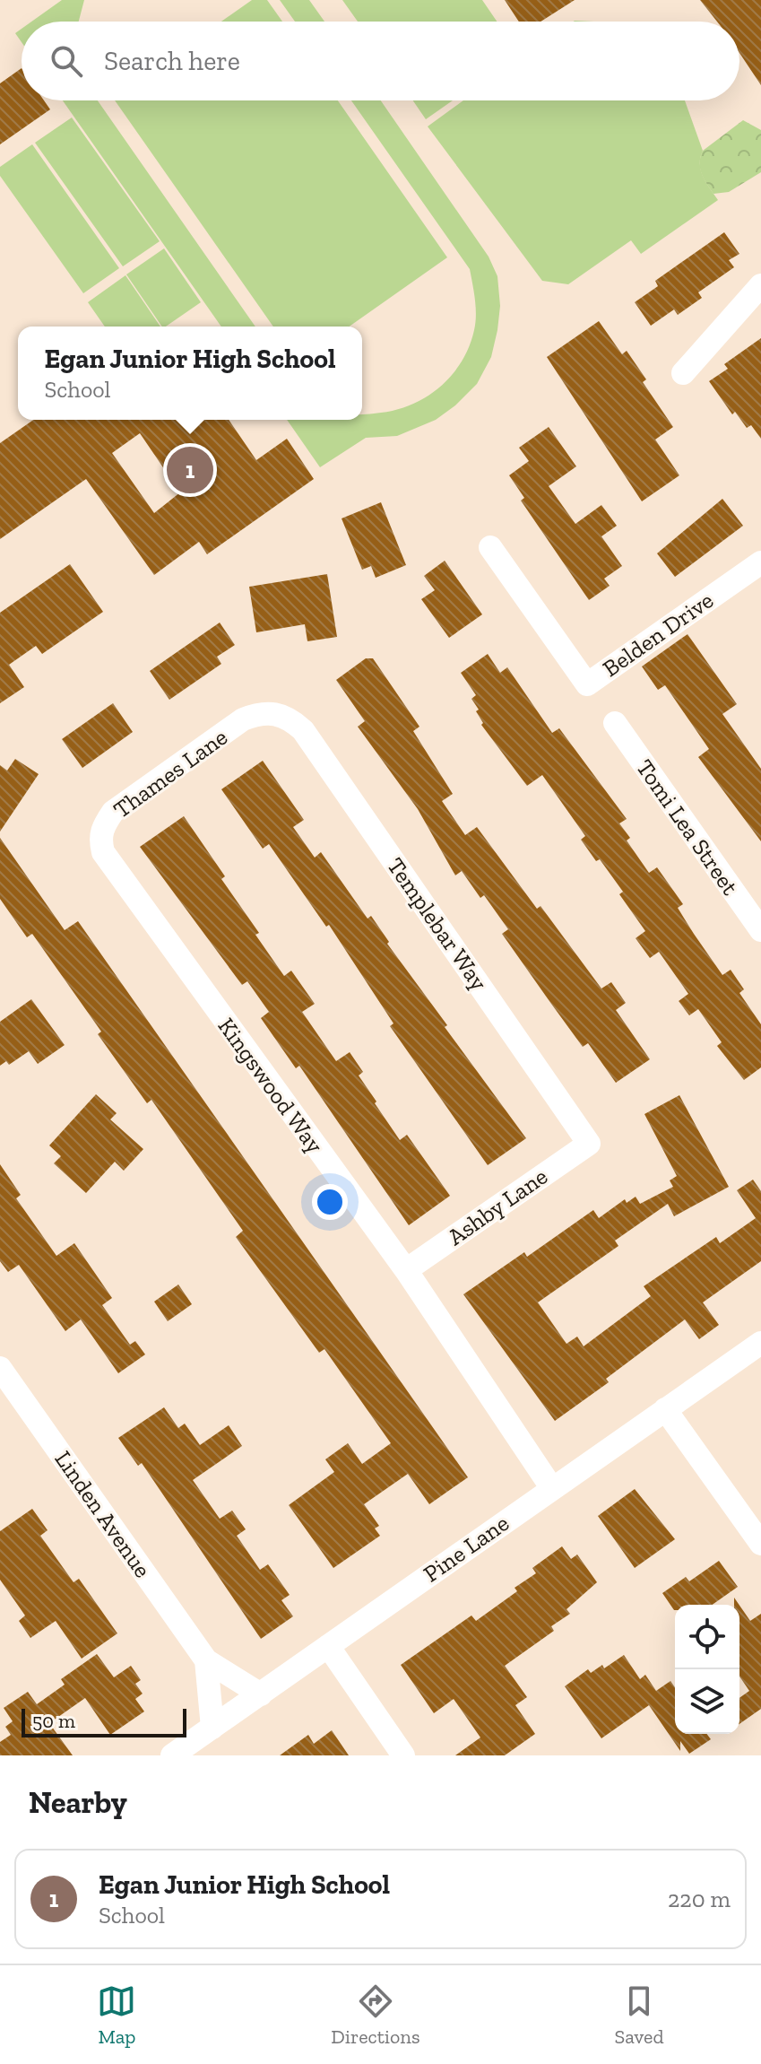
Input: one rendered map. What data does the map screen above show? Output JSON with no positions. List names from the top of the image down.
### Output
{
  "streets": {
    "street": [
      "Belden Drive",
      "Thames Lane",
      "Tomi Lea Street",
      "Templebar Way",
      "Kingswood Way",
      "Ashby Lane",
      "Linden Avenue",
      "Pine Lane"
    ]
  },
  "crossings": [
    ["Thames Lane", "Templebar Way"],
    ["Thames Lane", "Kingswood Way"],
    ["Templebar Way", "Ashby Lane"],
    ["Kingswood Way", "Ashby Lane"],
    ["Kingswood Way", "Pine Lane"],
    ["Linden Avenue", "Pine Lane"]
  ],
  "scale_bar": "50 m",
  "page": {
    "search": "Search here",
    "popup": ["Egan Junior High School", "School"],
    "pins": "1",
    "scale": "50 m",
    "heading": "Nearby",
    "list": [
      {
        "mark": "1",
        "name": "Egan Junior High School",
        "note": "School",
        "value": "220 m"
      }
    ],
    "nav": ["Map", "Directions", "Saved"]
  }
}
